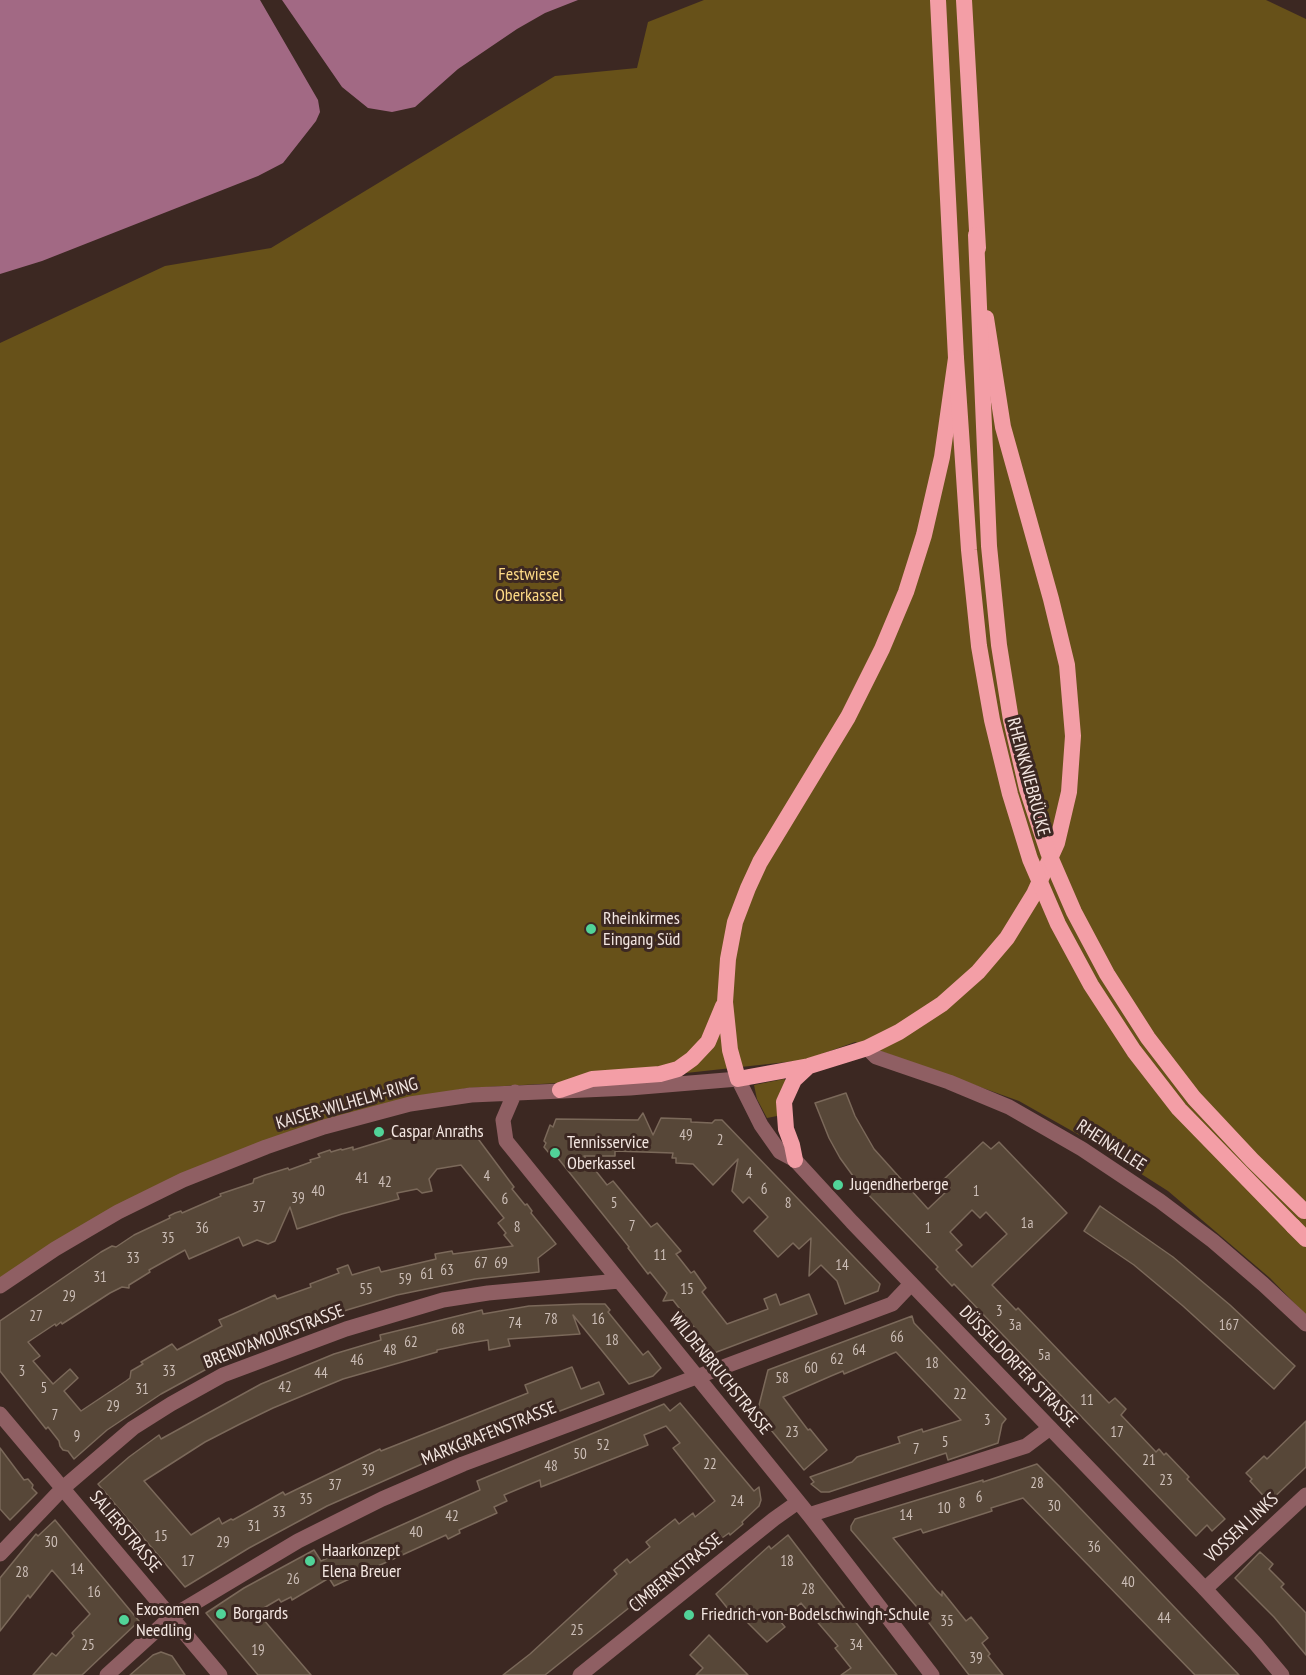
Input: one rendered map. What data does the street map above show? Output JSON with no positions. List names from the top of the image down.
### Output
{
  "streets": {
    "highway": ["RHEINKNIEBRÜCKE"],
    "street": [
      "KAISER-WILHELM-RING",
      "RHEINALLEE",
      "BREND'AMOURSTRASSE",
      "DÜSSELDORFER STRASSE",
      "WILDENBRUCHSTRASSE",
      "MARKGRAFENSTRASSE",
      "VOSSEN LINKS",
      "SALIERSTRASSE",
      "CIMBERNSTRASSE"
    ]
  },
  "crossings": [
    ["KAISER-WILHELM-RING", "DÜSSELDORFER STRASSE"],
    ["KAISER-WILHELM-RING", "WILDENBRUCHSTRASSE"],
    ["BREND'AMOURSTRASSE", "WILDENBRUCHSTRASSE"],
    ["BREND'AMOURSTRASSE", "SALIERSTRASSE"],
    ["DÜSSELDORFER STRASSE", "MARKGRAFENSTRASSE"],
    ["DÜSSELDORFER STRASSE", "VOSSEN LINKS"],
    ["WILDENBRUCHSTRASSE", "MARKGRAFENSTRASSE"],
    ["WILDENBRUCHSTRASSE", "CIMBERNSTRASSE"],
    ["MARKGRAFENSTRASSE", "SALIERSTRASSE"]
  ],
  "parks": ["Festwiese Oberkassel"],
  "places": [
    "Rheinkirmes Eingang Süd",
    "Caspar Anraths",
    "Tennisservice Oberkassel",
    "Jugendherberge",
    "Haarkonzept Elena Breuer",
    "Borgards",
    "Friedrich-von-Bodelschwingh-Schule",
    "Exosomen Needling"
  ],
  "house_numbers": [
    "49",
    "2",
    "4",
    "4",
    "41",
    "42",
    "6",
    "40",
    "1",
    "39",
    "6",
    "5",
    "8",
    "37",
    "1a",
    "7",
    "8",
    "36",
    "1",
    "35",
    "11",
    "33",
    "67",
    "69",
    "14",
    "63",
    "61",
    "31",
    "59",
    "55",
    "15",
    "29",
    "3",
    "27",
    "78",
    "16",
    "74",
    "3a",
    "167",
    "68",
    "66",
    "18",
    "62",
    "48",
    "64",
    "5a",
    "62",
    "46",
    "18",
    "60",
    "3",
    "33",
    "44",
    "58",
    "42",
    "5",
    "31",
    "22",
    "11",
    "29",
    "7",
    "3",
    "23",
    "17",
    "9",
    "5",
    "52",
    "7",
    "50",
    "21",
    "22",
    "48",
    "39",
    "23",
    "28",
    "37",
    "6",
    "35",
    "24",
    "8",
    "30",
    "10",
    "33",
    "14",
    "42",
    "31",
    "40",
    "15",
    "30",
    "29",
    "36",
    "17",
    "18",
    "14",
    "28",
    "26",
    "40",
    "28",
    "16",
    "44",
    "35",
    "25",
    "25",
    "34",
    "19",
    "39"
  ]
}
